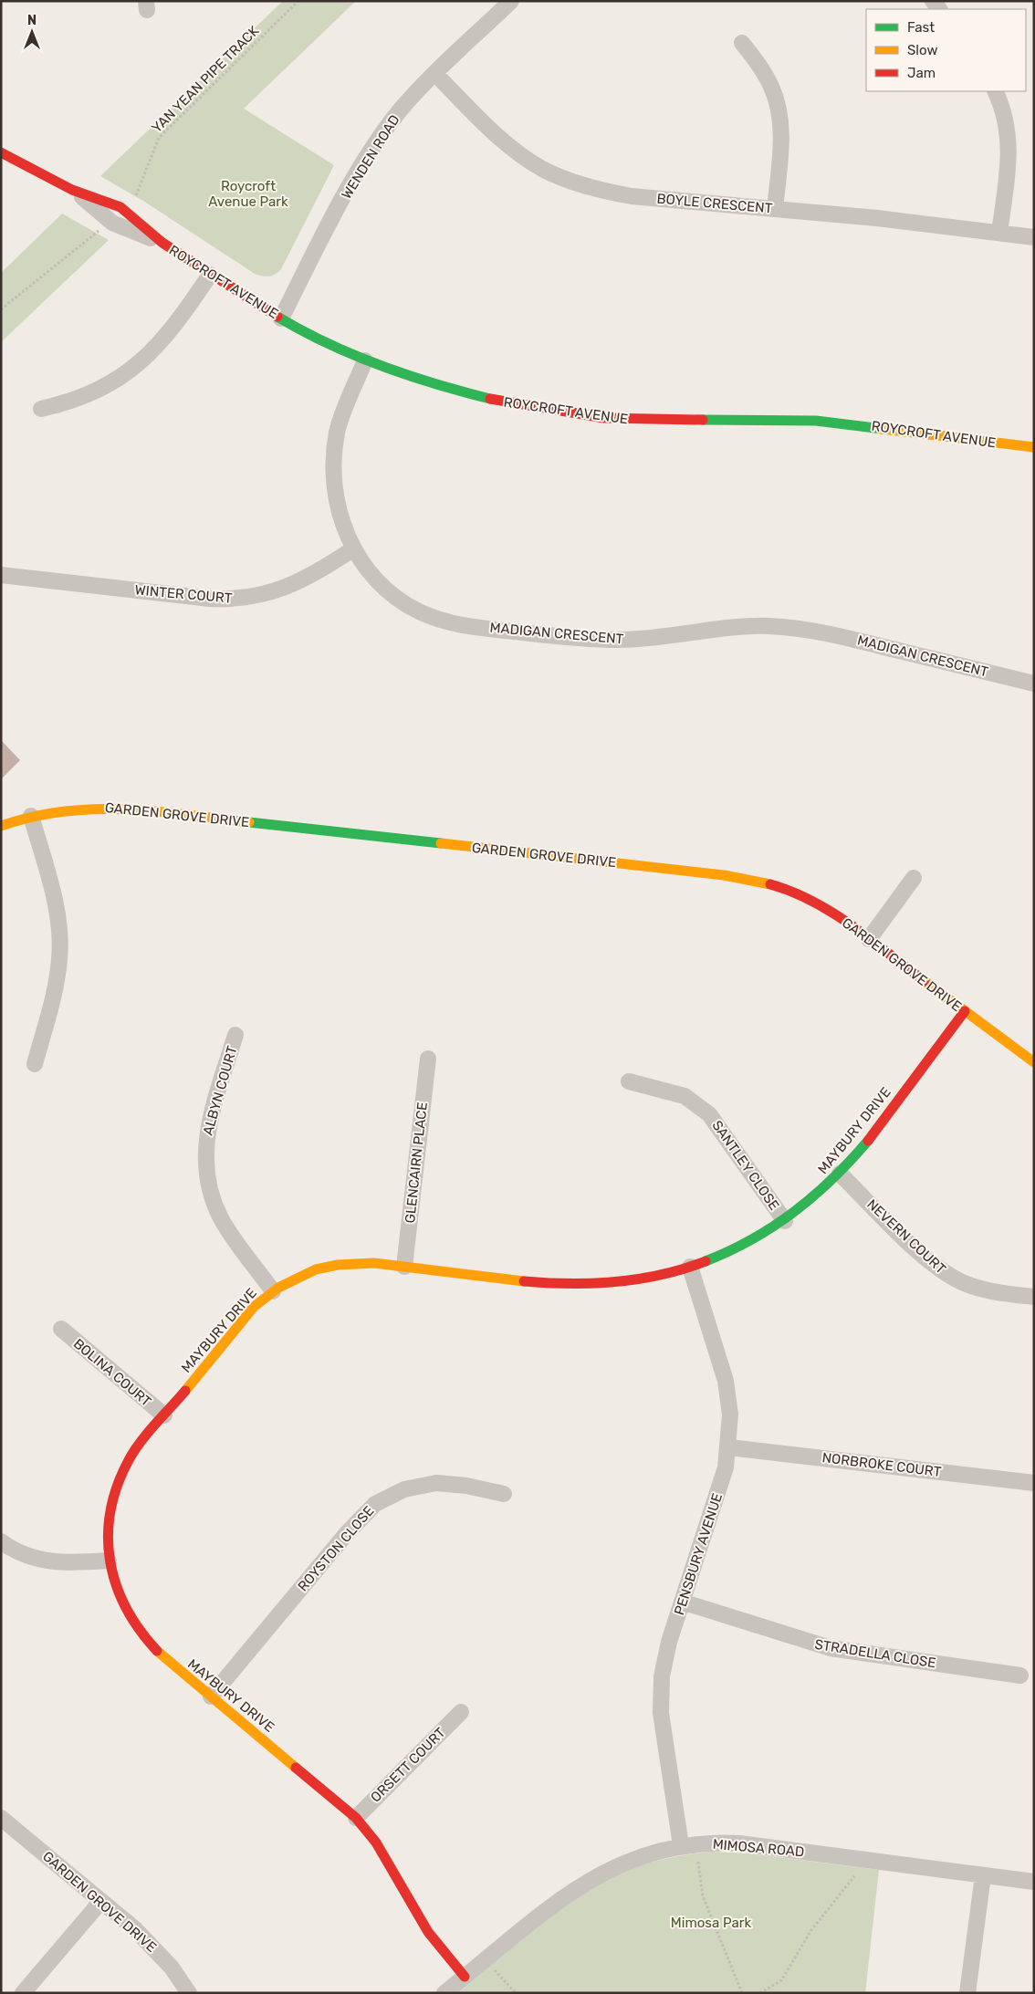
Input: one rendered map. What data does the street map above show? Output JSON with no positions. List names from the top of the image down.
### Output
{
  "streets": {
    "street": [
      "WENDEN ROAD",
      "BOYLE CRESCENT",
      "ROYCROFT AVENUE",
      "WINTER COURT",
      "MADIGAN CRESCENT",
      "GARDEN GROVE DRIVE",
      "ALBYN COURT",
      "MAYBURY DRIVE",
      "GLENCAIRN PLACE",
      "SANTLEY CLOSE",
      "NEVERN COURT",
      "BOLINA COURT",
      "NORBROKE COURT",
      "ROYSTON CLOSE",
      "PENSBURY AVENUE",
      "STRADELLA CLOSE",
      "ORSETT COURT",
      "MIMOSA ROAD"
    ],
    "path": ["YAN YEAN PIPE TRACK"]
  },
  "crossings": [
    ["YAN YEAN PIPE TRACK", "ROYCROFT AVENUE"],
    ["WENDEN ROAD", "BOYLE CRESCENT"],
    ["WENDEN ROAD", "ROYCROFT AVENUE"],
    ["ROYCROFT AVENUE", "MADIGAN CRESCENT"],
    ["WINTER COURT", "MADIGAN CRESCENT"],
    ["GARDEN GROVE DRIVE", "MAYBURY DRIVE"],
    ["ALBYN COURT", "MAYBURY DRIVE"],
    ["MAYBURY DRIVE", "GLENCAIRN PLACE"],
    ["MAYBURY DRIVE", "SANTLEY CLOSE"],
    ["MAYBURY DRIVE", "NEVERN COURT"],
    ["MAYBURY DRIVE", "BOLINA COURT"],
    ["MAYBURY DRIVE", "ROYSTON CLOSE"],
    ["MAYBURY DRIVE", "PENSBURY AVENUE"],
    ["MAYBURY DRIVE", "ORSETT COURT"],
    ["MAYBURY DRIVE", "MIMOSA ROAD"],
    ["NORBROKE COURT", "PENSBURY AVENUE"],
    ["PENSBURY AVENUE", "STRADELLA CLOSE"],
    ["PENSBURY AVENUE", "MIMOSA ROAD"]
  ],
  "parks": ["Roycroft Avenue Park", "Mimosa Park"],
  "legend": ["Fast", "Slow", "Jam"],
  "north": "top"
}
